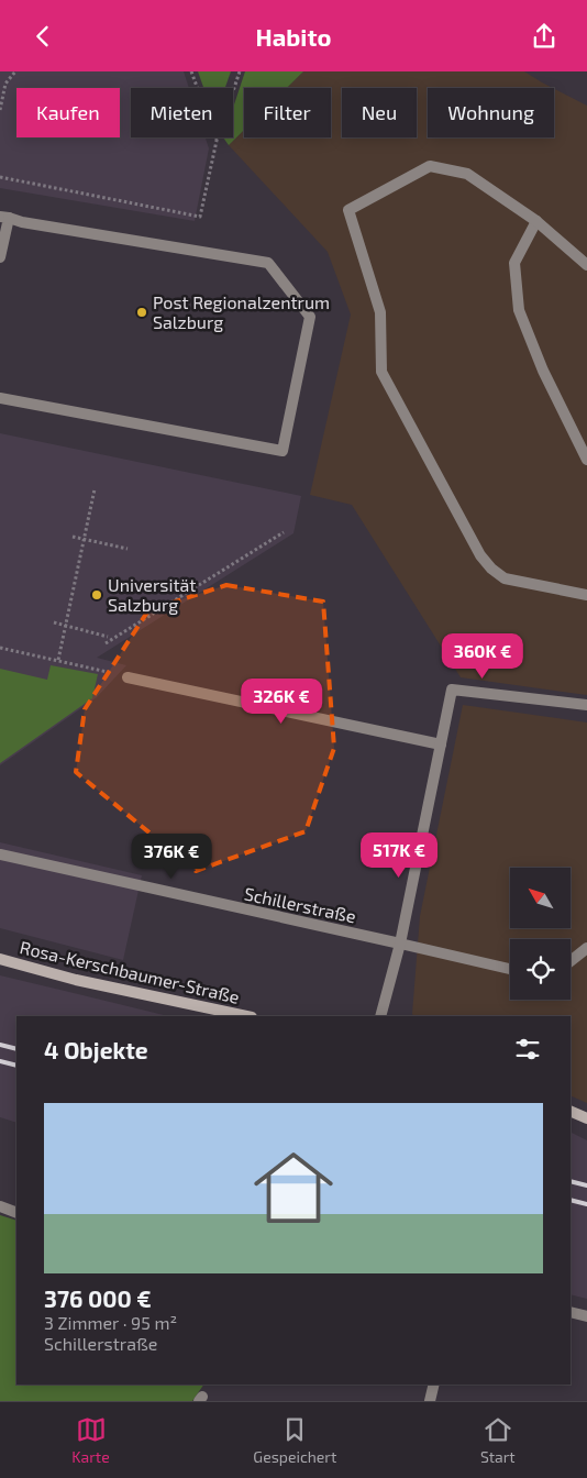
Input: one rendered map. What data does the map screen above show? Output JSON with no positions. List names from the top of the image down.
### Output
{
  "streets": {
    "main road": ["Rosa-Kerschbaumer-Straße"],
    "street": ["Schillerstraße"]
  },
  "places": ["Post Regionalzentrum Salzburg", "Universität Salzburg"],
  "north": "top left",
  "page": {
    "header": "Habito",
    "chip": [
      "Kaufen",
      "Mieten",
      "Filter",
      "Neu",
      "Wohnung"
    ],
    "price": [
      "360K €",
      "326K €",
      "517K €",
      "376K €"
    ],
    "heading": "4 Objekte",
    "list": [
      {
        "name": "376 000 €",
        "note": "3 Zimmer · 95 m² · Schillerstraße"
      }
    ],
    "tabs": ["Karte", "Gespeichert", "Start"]
  }
}
